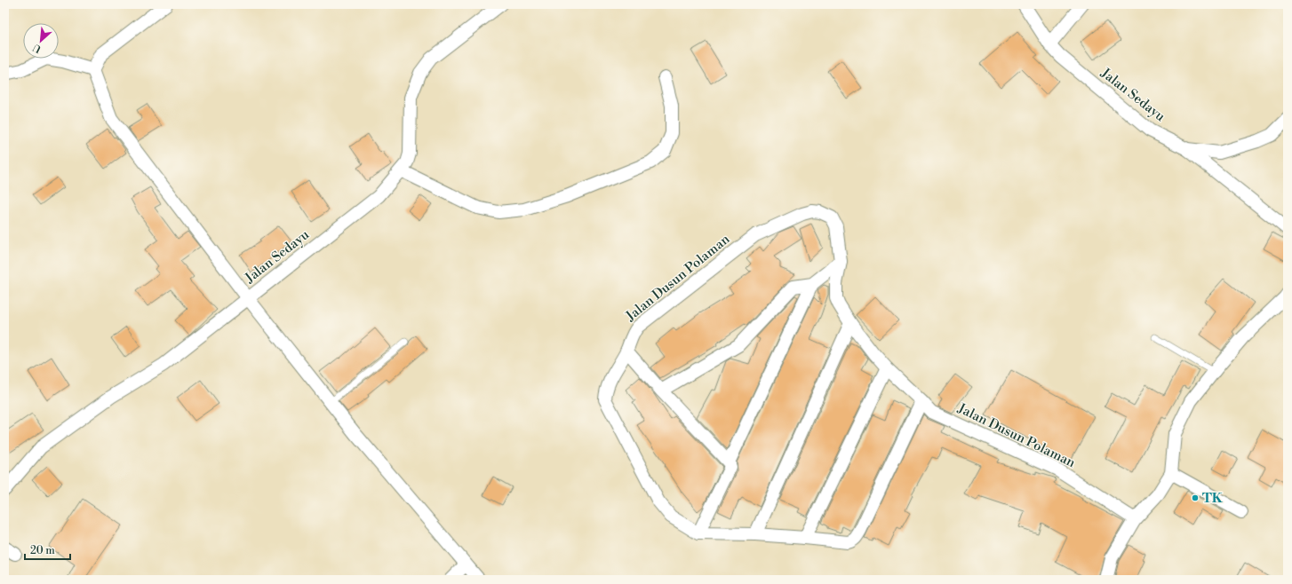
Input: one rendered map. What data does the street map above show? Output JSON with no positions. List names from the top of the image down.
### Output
{
  "streets": {
    "street": ["Jalan Sedayu", "Jalan Dusun Polaman"]
  },
  "places": ["TK"],
  "scale_bar": "20 m",
  "north": "bottom left"
}
